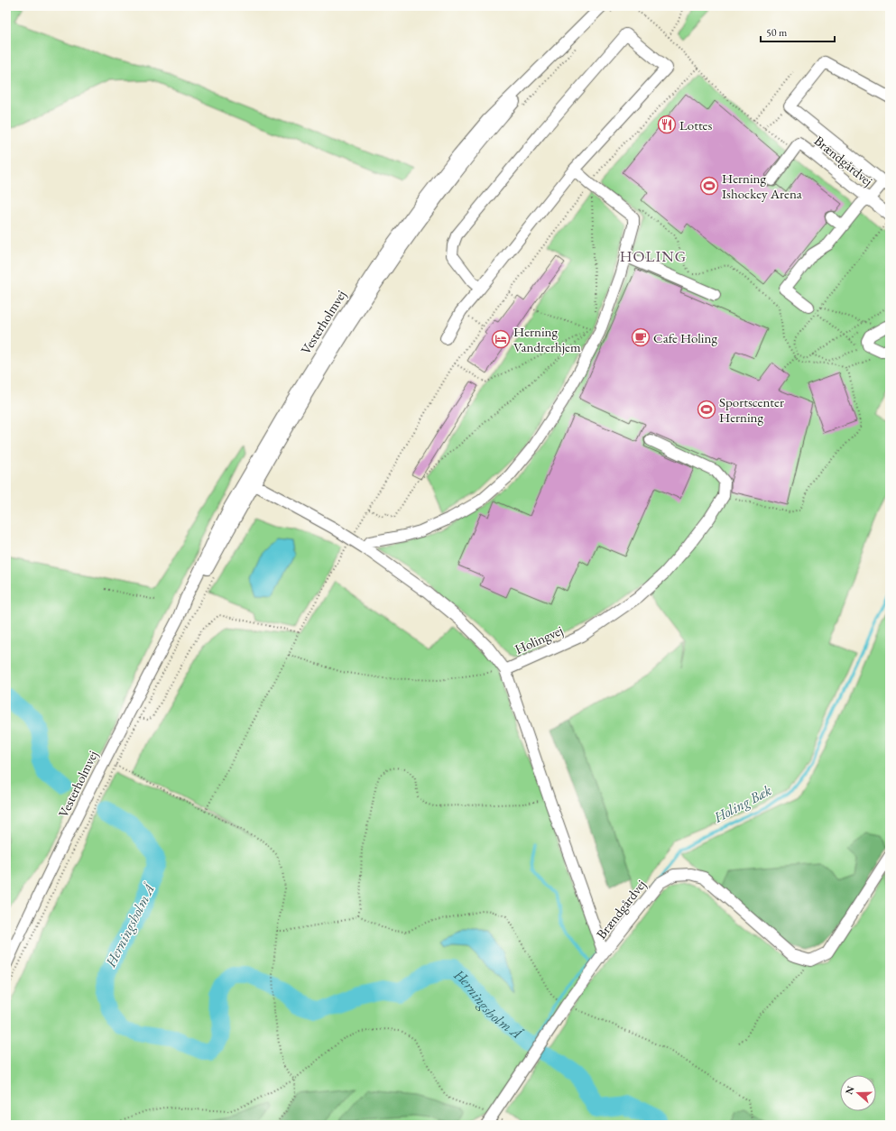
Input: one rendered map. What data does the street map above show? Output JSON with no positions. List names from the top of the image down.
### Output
{
  "streets": {
    "street": ["Brændgårdvej", "Vesterholmvej", "Holingvej"]
  },
  "crossings": [
    ["Brændgårdvej", "Holingvej"]
  ],
  "districts": ["HOLING"],
  "water": ["Holing Bæk", "Herningsholm Å"],
  "places": {
    "restaurant": ["Lottes"],
    "sports": ["Herning Ishockey Arena", "Sportscenter Herning"],
    "cafe": ["Cafe Holing"],
    "hotel": ["Herning Vandrerhjem"]
  },
  "scale_bar": "50 m",
  "north": "left"
}
